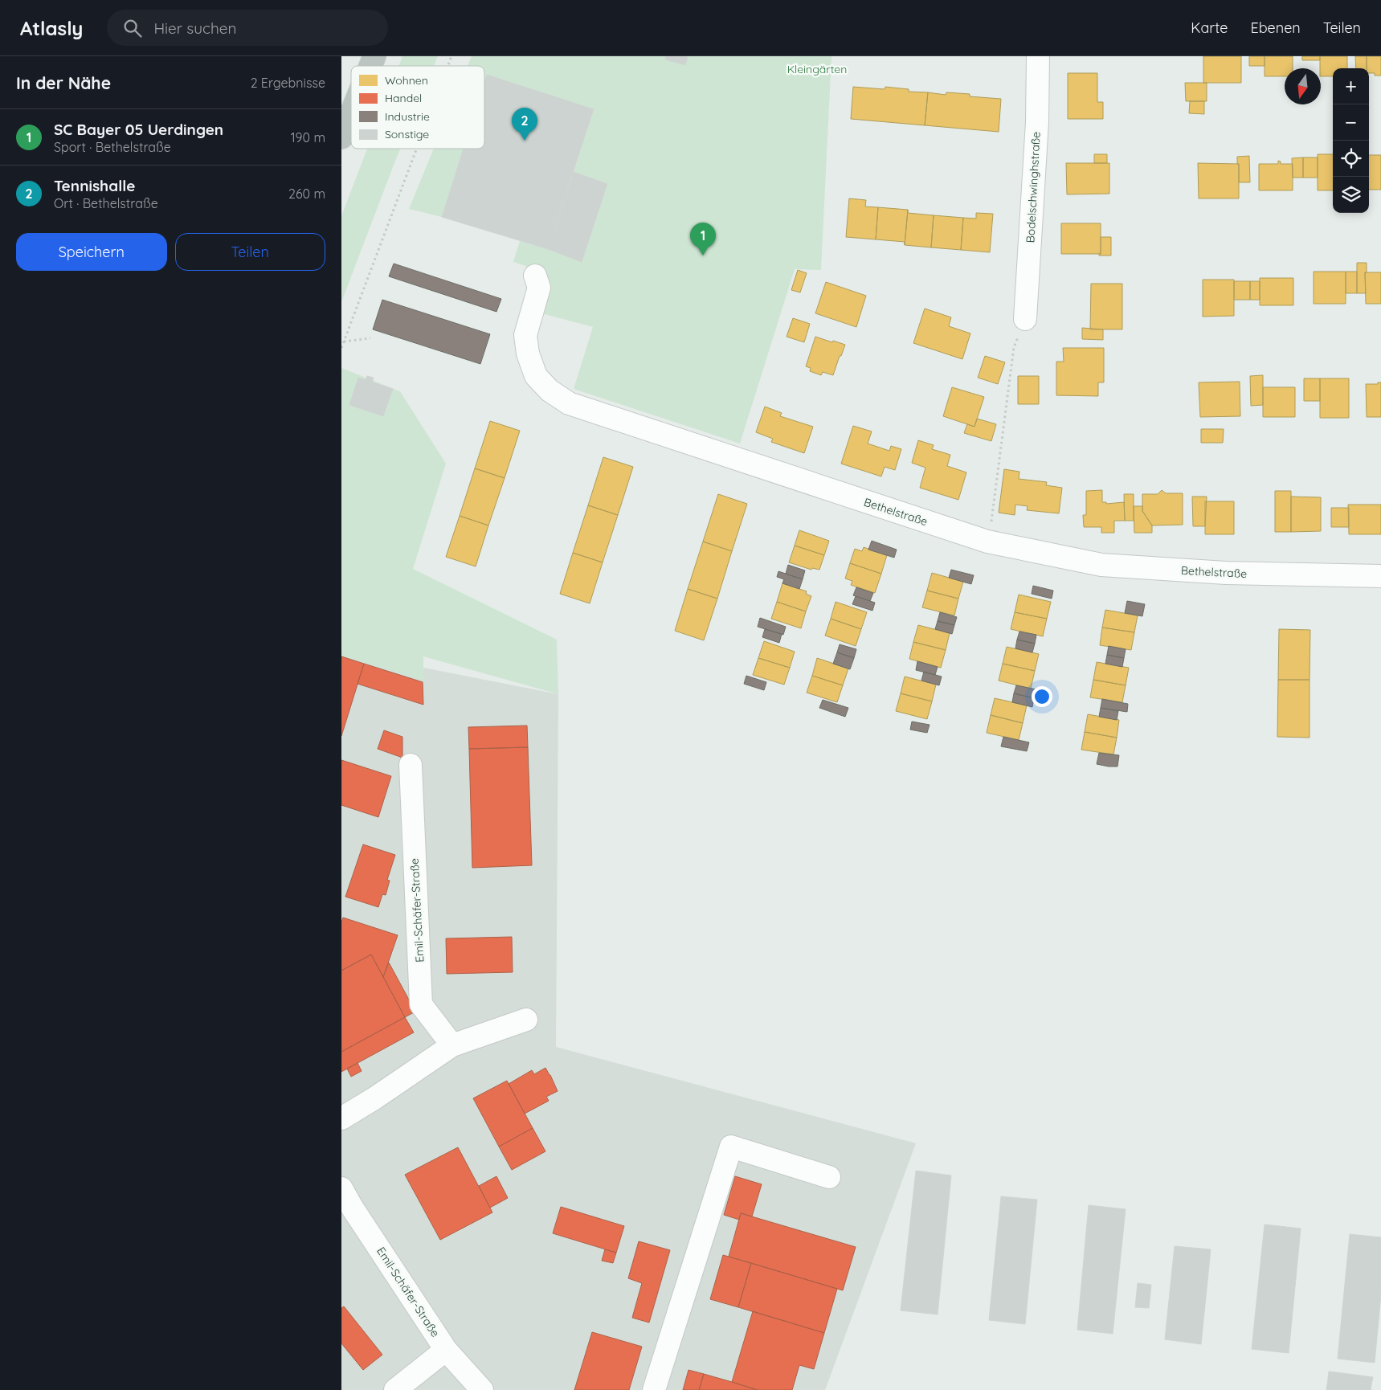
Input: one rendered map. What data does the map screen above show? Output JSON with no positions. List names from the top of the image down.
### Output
{
  "streets": {
    "street": ["Bodelschwinghstraße", "Bethelstraße", "Emil-Schäfer-Straße"]
  },
  "parks": ["Kleingärten"],
  "legend": [
    "Wohnen",
    "Handel",
    "Industrie",
    "Sonstige"
  ],
  "north": "bottom",
  "page": {
    "header": "Atlasly",
    "search": "Hier suchen",
    "nav": ["Karte", "Ebenen", "Teilen"],
    "heading": ["In der Nähe", "2 Ergebnisse"],
    "map_buttons": ["+", "−"],
    "pins": ["2", "1"],
    "list": [
      {
        "mark": "1",
        "name": "SC Bayer 05 Uerdingen",
        "note": "Sport · Bethelstraße",
        "value": "190 m"
      },
      {
        "mark": "2",
        "name": "Tennishalle",
        "note": "Ort · Bethelstraße",
        "value": "260 m"
      }
    ],
    "buttons": ["Speichern", "Teilen"]
  }
}
